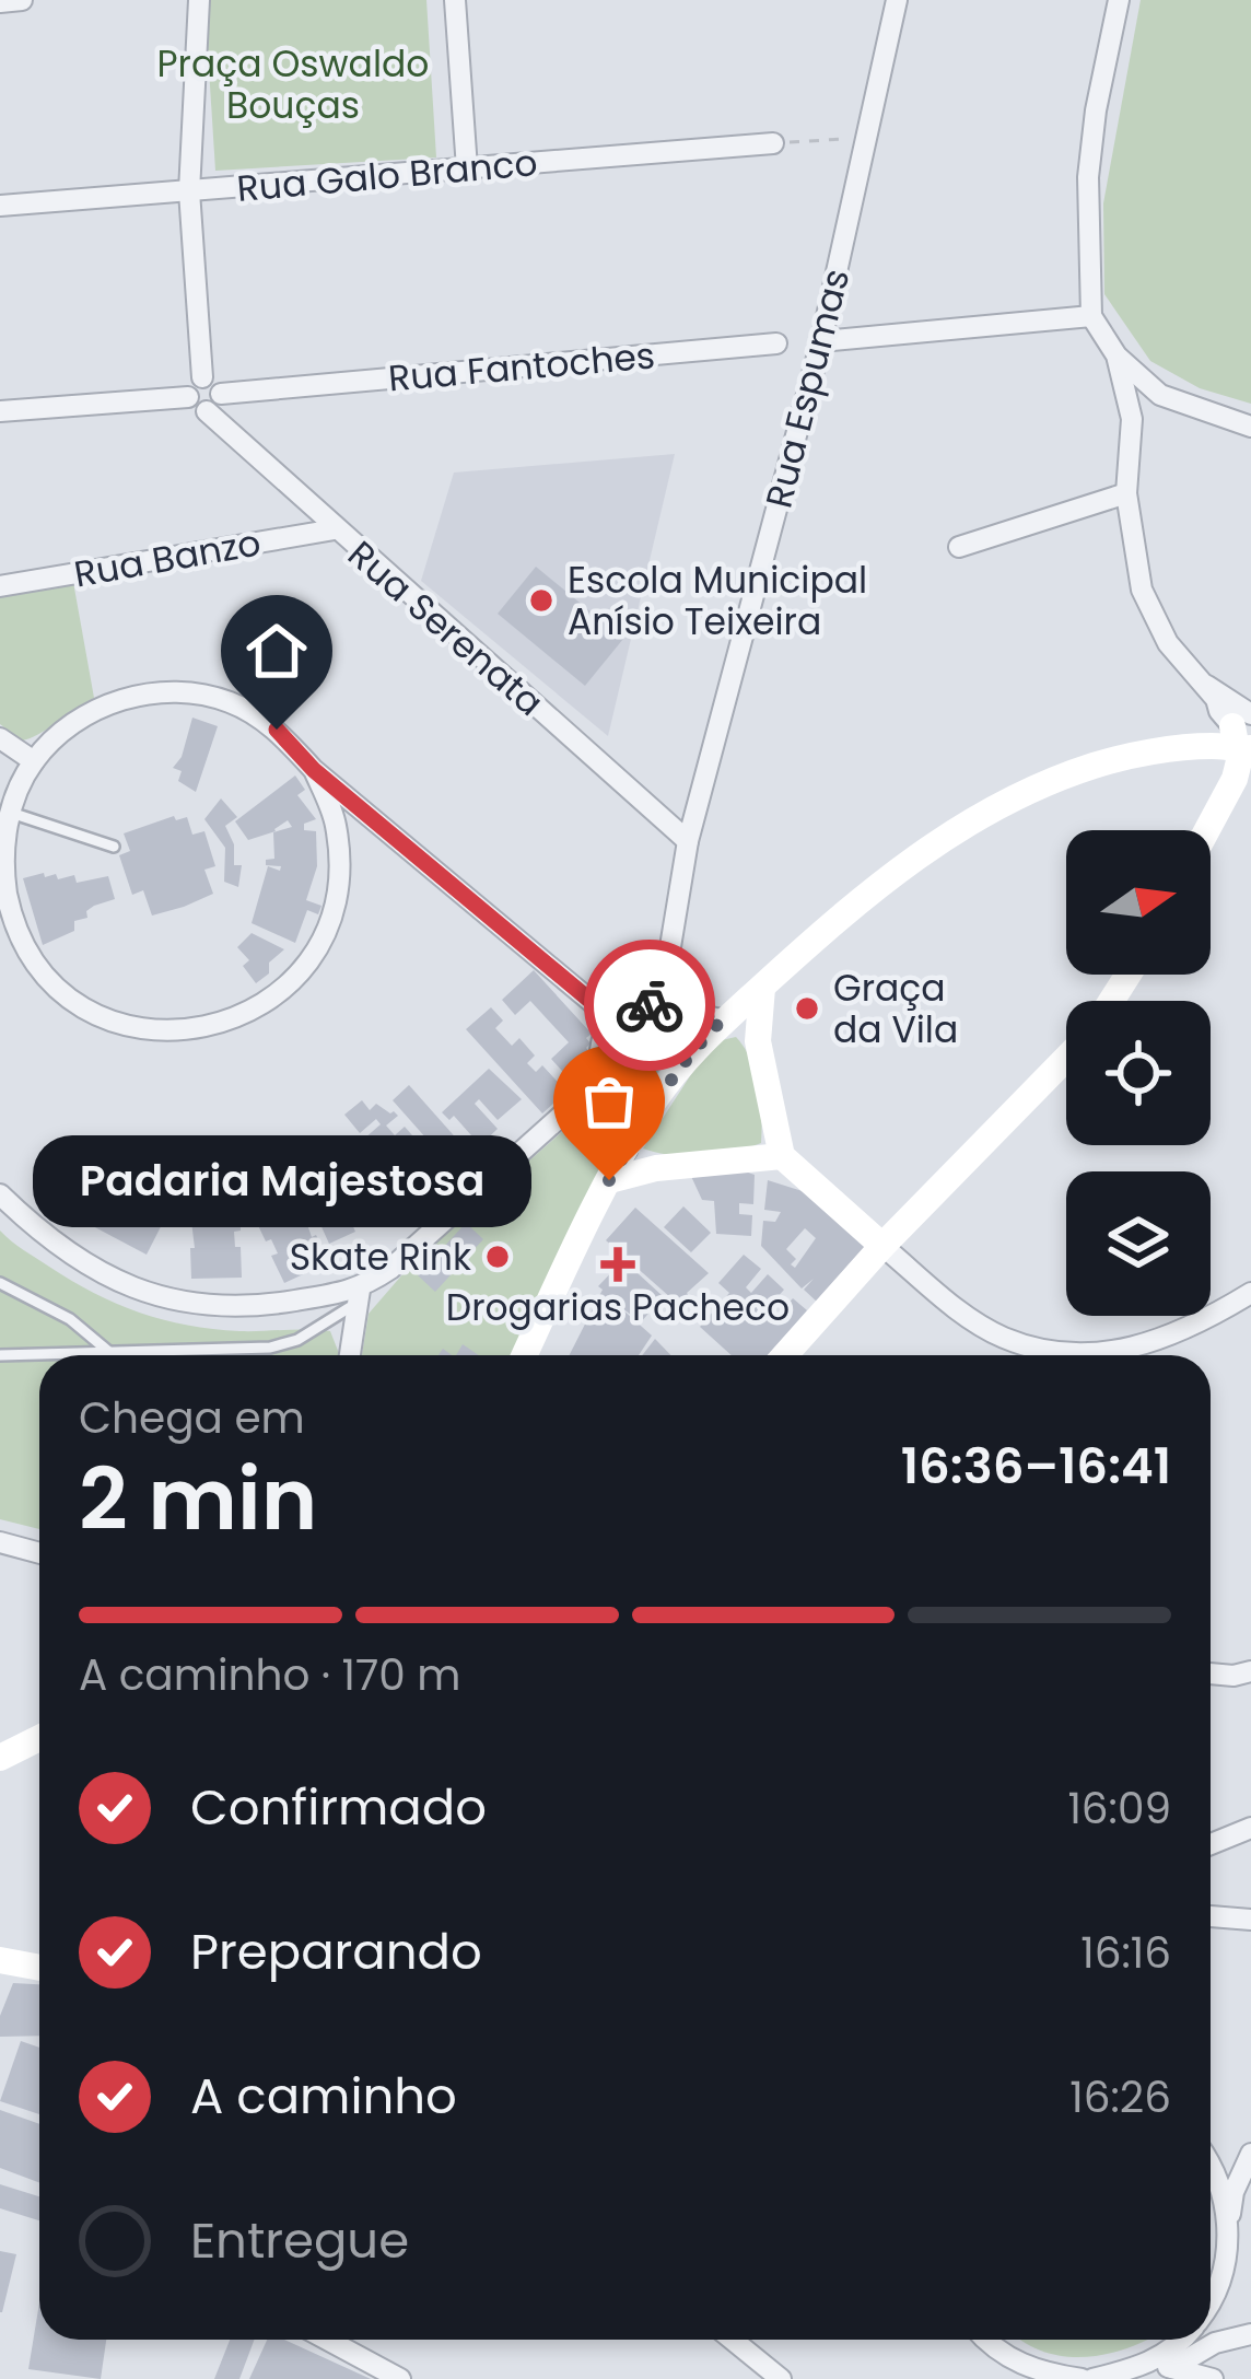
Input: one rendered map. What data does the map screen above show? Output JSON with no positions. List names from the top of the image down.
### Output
{
  "streets": {
    "street": [
      "Rua Galo Branco",
      "Rua Fantoches",
      "Rua Espumas",
      "Rua Banzo",
      "Rua Serenata"
    ]
  },
  "crossings": [
    ["Rua Fantoches", "Rua Serenata"],
    ["Rua Espumas", "Rua Serenata"],
    ["Rua Banzo", "Rua Serenata"]
  ],
  "parks": ["Praça Oswaldo Bouças"],
  "places": {
    "other": [
      "Escola Municipal Anísio Teixeira",
      "Graça da Vila",
      "Padaria Majestosa",
      "Skate Rink"
    ],
    "health": ["Drogarias Pacheco"]
  },
  "north": "right",
  "page": {
    "bubble": "Padaria Majestosa",
    "heading": ["2 min", "Chega em", "16:36–16:41"],
    "bar": "A caminho · 170 m",
    "list": [
      ["Confirmado", "16:09"],
      ["Preparando", "16:16"],
      ["A caminho", "16:26"],
      "Entregue"
    ]
  }
}
